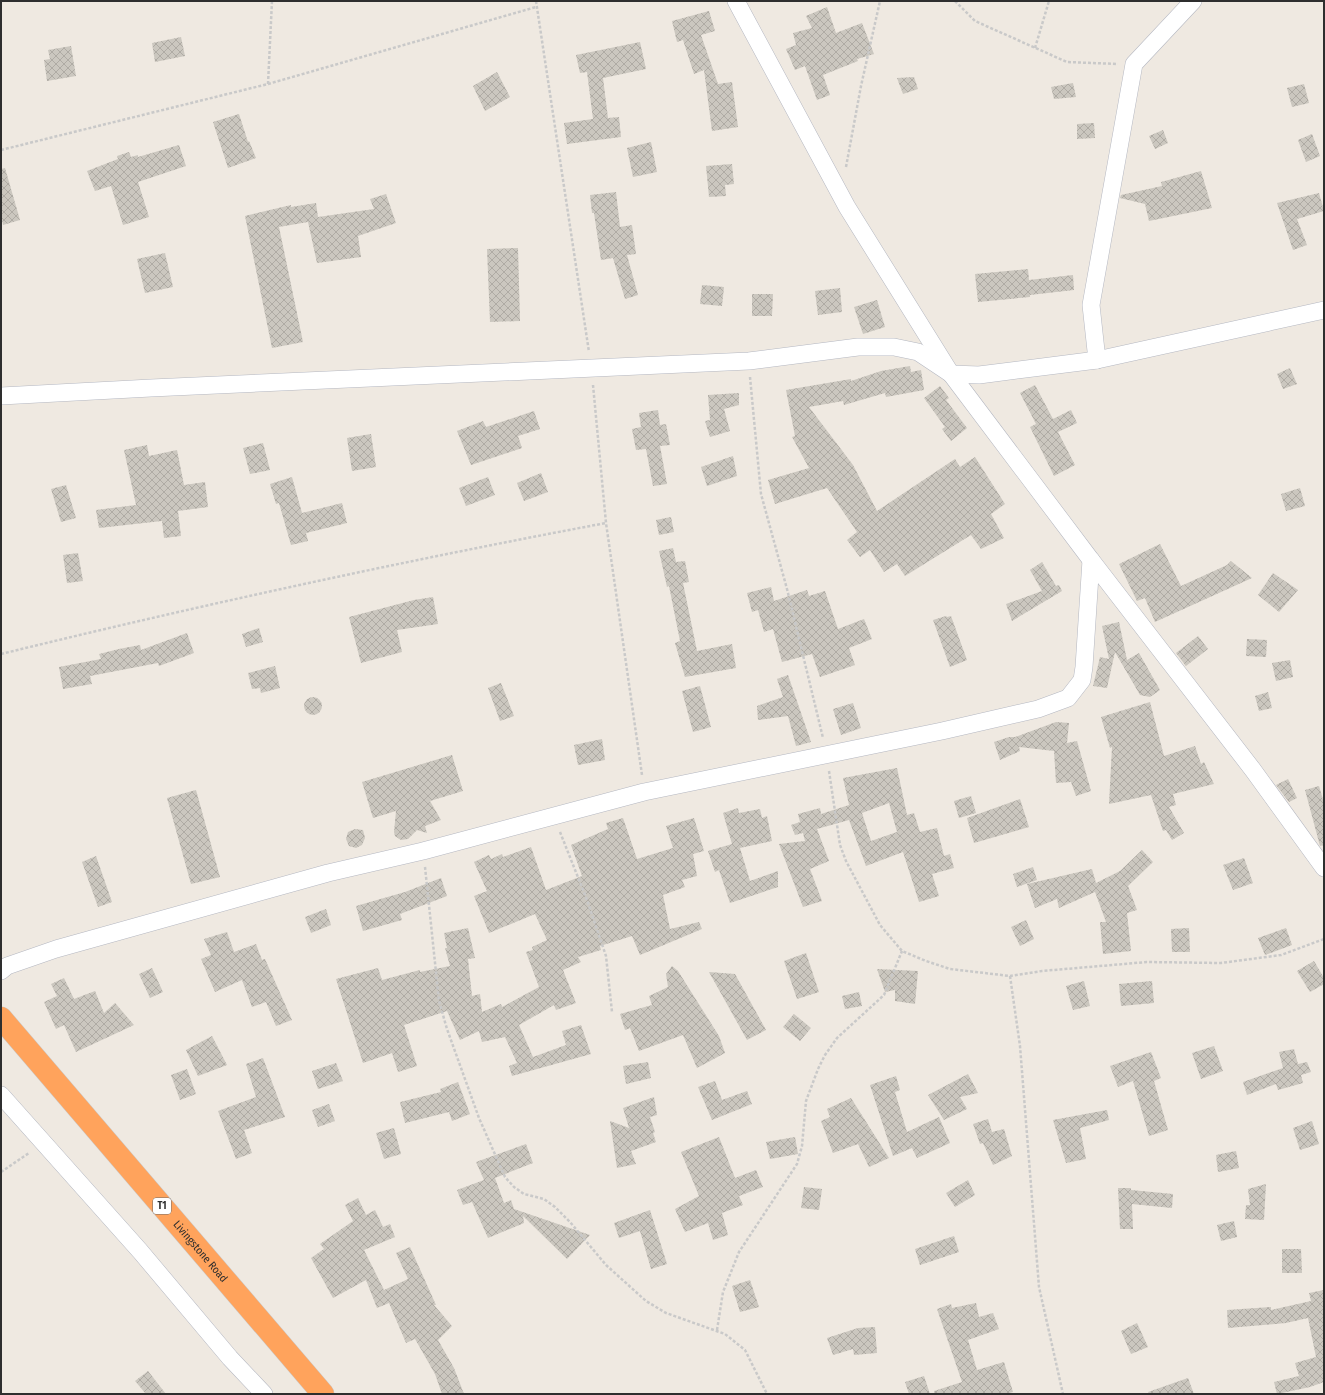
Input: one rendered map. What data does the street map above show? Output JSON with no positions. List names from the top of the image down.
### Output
{
  "streets": {
    "highway": ["T1", "Livingstone Road"]
  }
}
